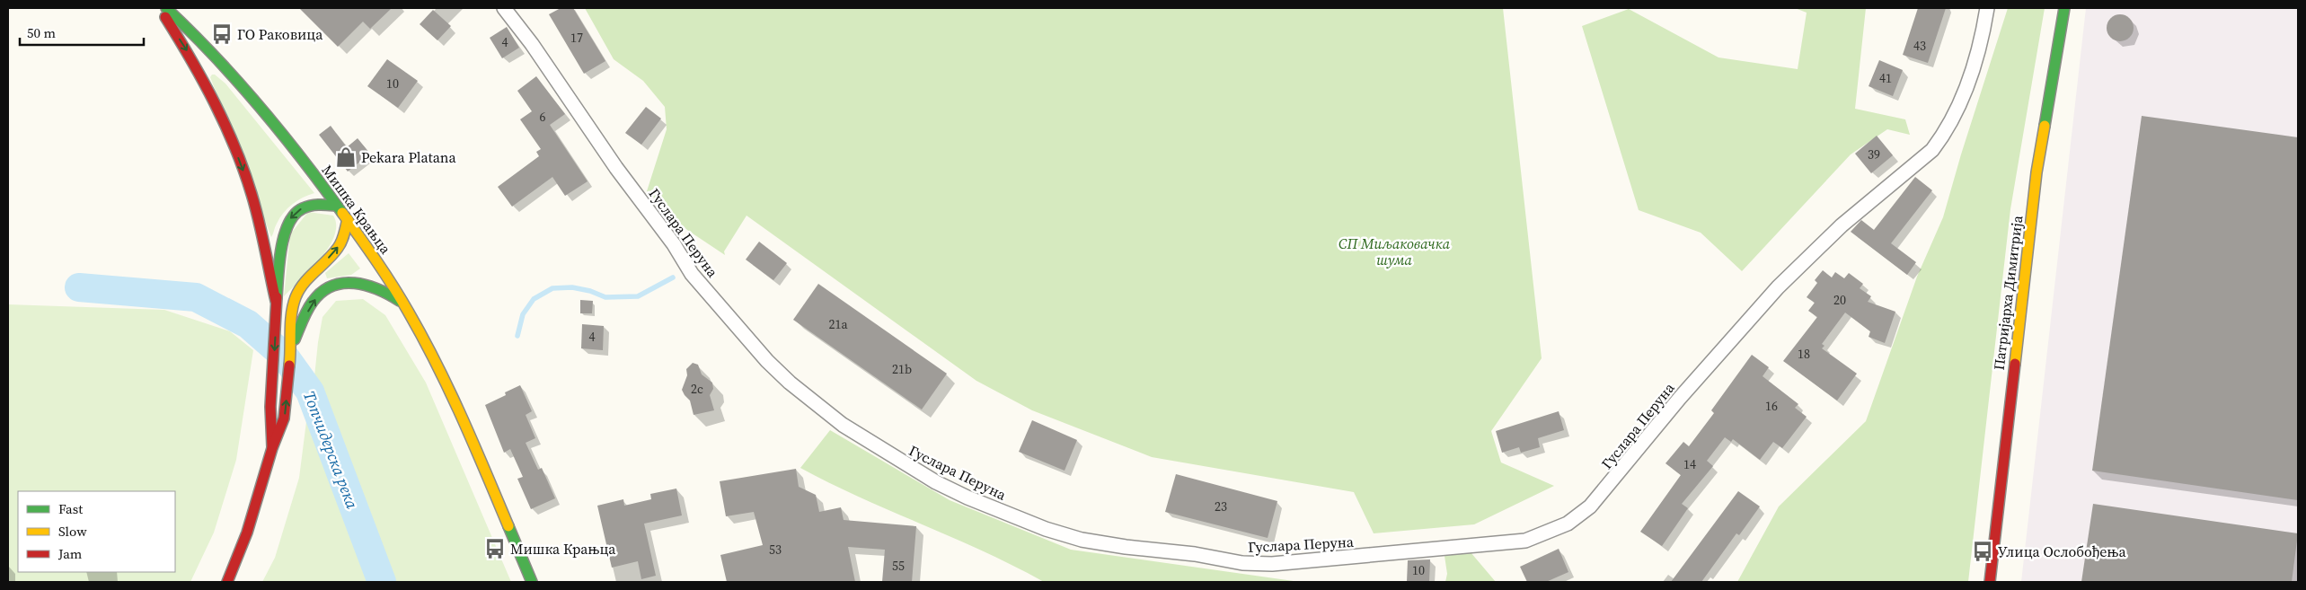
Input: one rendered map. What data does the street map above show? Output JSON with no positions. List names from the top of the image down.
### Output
{
  "streets": {
    "main road": ["Мишка Крањца", "Патријарха Димитрија"],
    "street": ["Гуслара Перуна"]
  },
  "water": ["Топчидерска река"],
  "parks": ["СП Миљаковачка шума"],
  "places": {
    "bus stop": ["ГО Раковица", "Мишка Крањца", "Улица Ослобођења"],
    "shop": ["Pekara Platana"]
  },
  "house_numbers": [
    "17",
    "4",
    "43",
    "41",
    "10",
    "6",
    "39",
    "20",
    "21a",
    "4",
    "18",
    "21b",
    "2c",
    "16",
    "14",
    "23",
    "53",
    "55",
    "10"
  ],
  "legend": ["Fast", "Slow", "Jam"],
  "scale_bar": "50 m"
}
